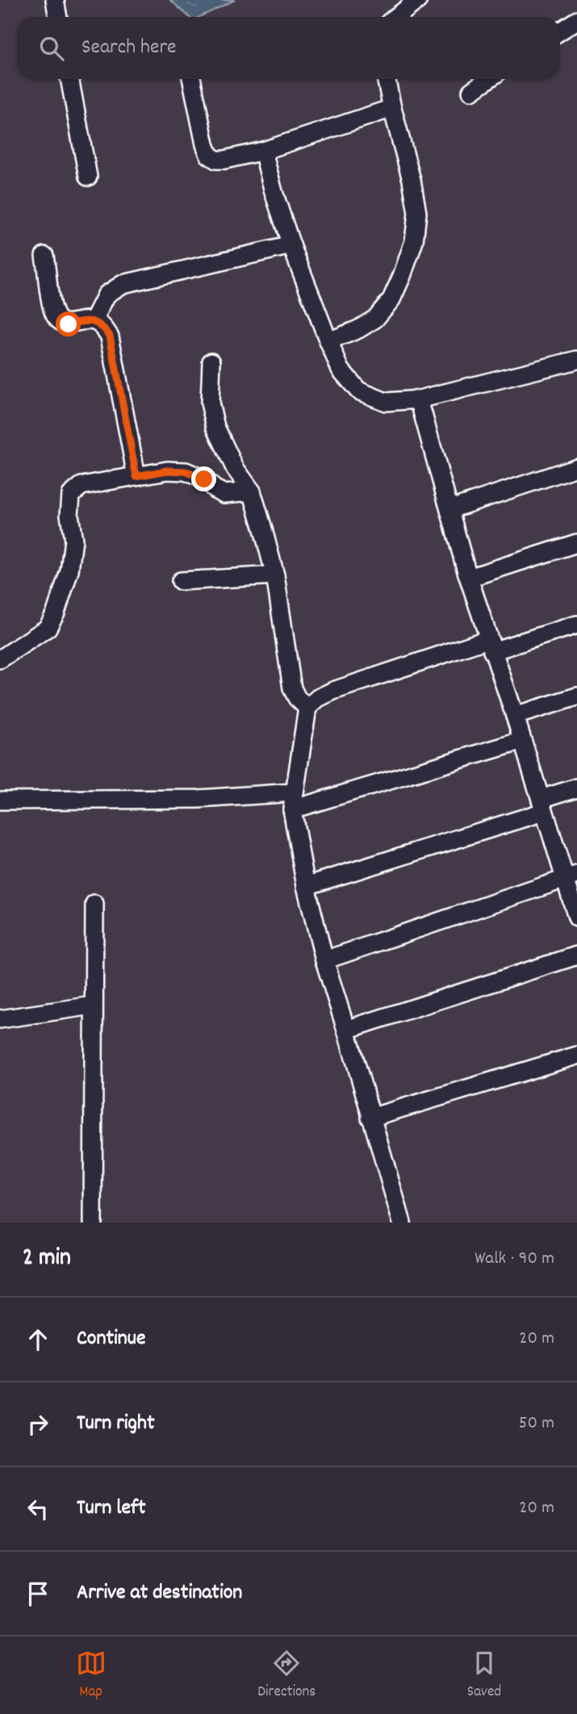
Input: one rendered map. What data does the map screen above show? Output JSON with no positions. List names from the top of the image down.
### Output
{
  "page": {
    "search": "Search here",
    "heading": ["2 min", "Walk · 90 m"],
    "list": [
      ["Continue", "20 m"],
      ["Turn right", "50 m"],
      ["Turn left", "20 m"],
      "Arrive at destination"
    ],
    "nav": ["Map", "Directions", "Saved"]
  }
}
